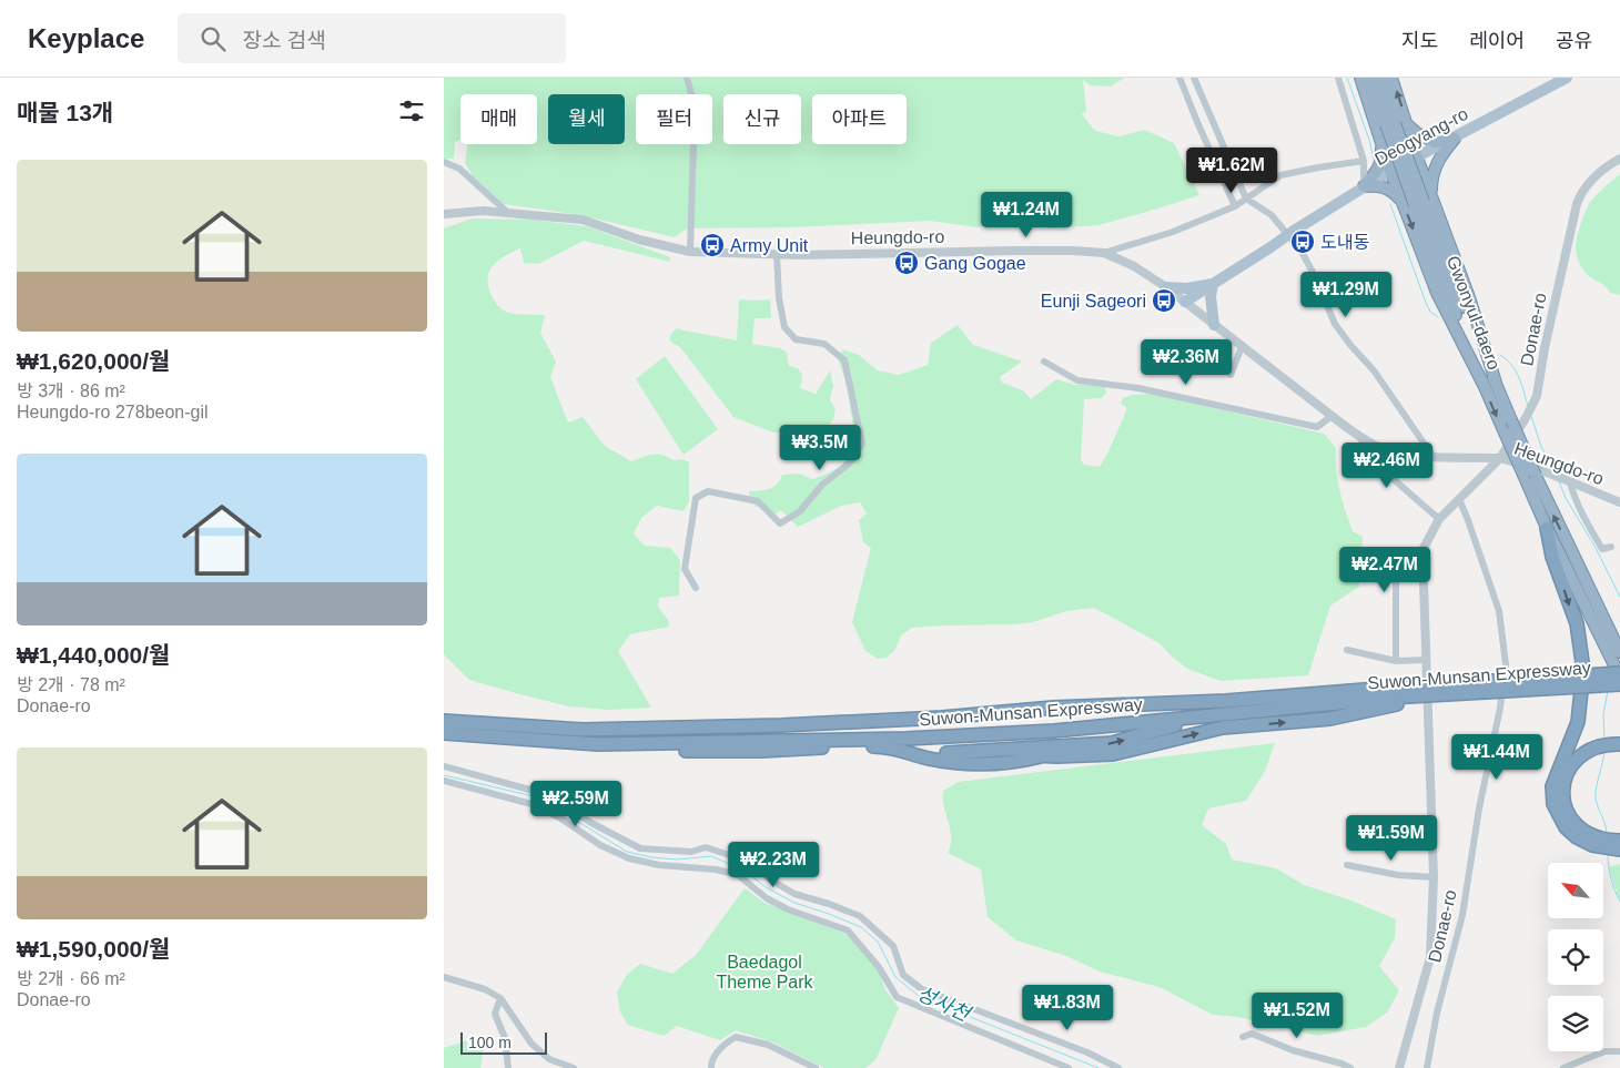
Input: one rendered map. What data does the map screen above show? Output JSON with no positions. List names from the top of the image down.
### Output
{
  "streets": {
    "highway": ["Gwonyul-daero", "Suwon-Munsan Expressway"],
    "main road": ["Deogyang-ro"],
    "street": ["Heungdo-ro", "Donae-ro"]
  },
  "crossings": [
    ["Heungdo-ro", "Donae-ro"]
  ],
  "water": ["성사천"],
  "parks": ["Baedagol Theme Park"],
  "places": {
    "bus stop": [
      "도내동",
      "Army Unit",
      "Gang Gogae",
      "Eunji Sageori"
    ]
  },
  "scale_bar": "100 m",
  "north": "top left",
  "page": {
    "header": "Keyplace",
    "search": "장소 검색",
    "nav": ["지도", "레이어", "공유"],
    "heading": "매물 13개",
    "chip": [
      "매매",
      "월세",
      "필터",
      "신규",
      "아파트"
    ],
    "list": [
      {
        "name": "₩1,620,000/월",
        "note": "방 3개 · 86 m² · Heungdo-ro 278beon-gil"
      },
      {
        "name": "₩1,440,000/월",
        "note": "방 2개 · 78 m² · Donae-ro"
      },
      {
        "name": "₩1,590,000/월",
        "note": "방 2개 · 66 m² · Donae-ro"
      }
    ],
    "price": [
      "₩1.62M",
      "₩1.24M",
      "₩1.29M",
      "₩2.36M",
      "₩3.5M",
      "₩2.46M",
      "₩2.47M",
      "₩1.44M",
      "₩2.59M",
      "₩1.59M",
      "₩2.23M",
      "₩1.83M",
      "₩1.52M"
    ],
    "scale": "100 m"
  }
}
